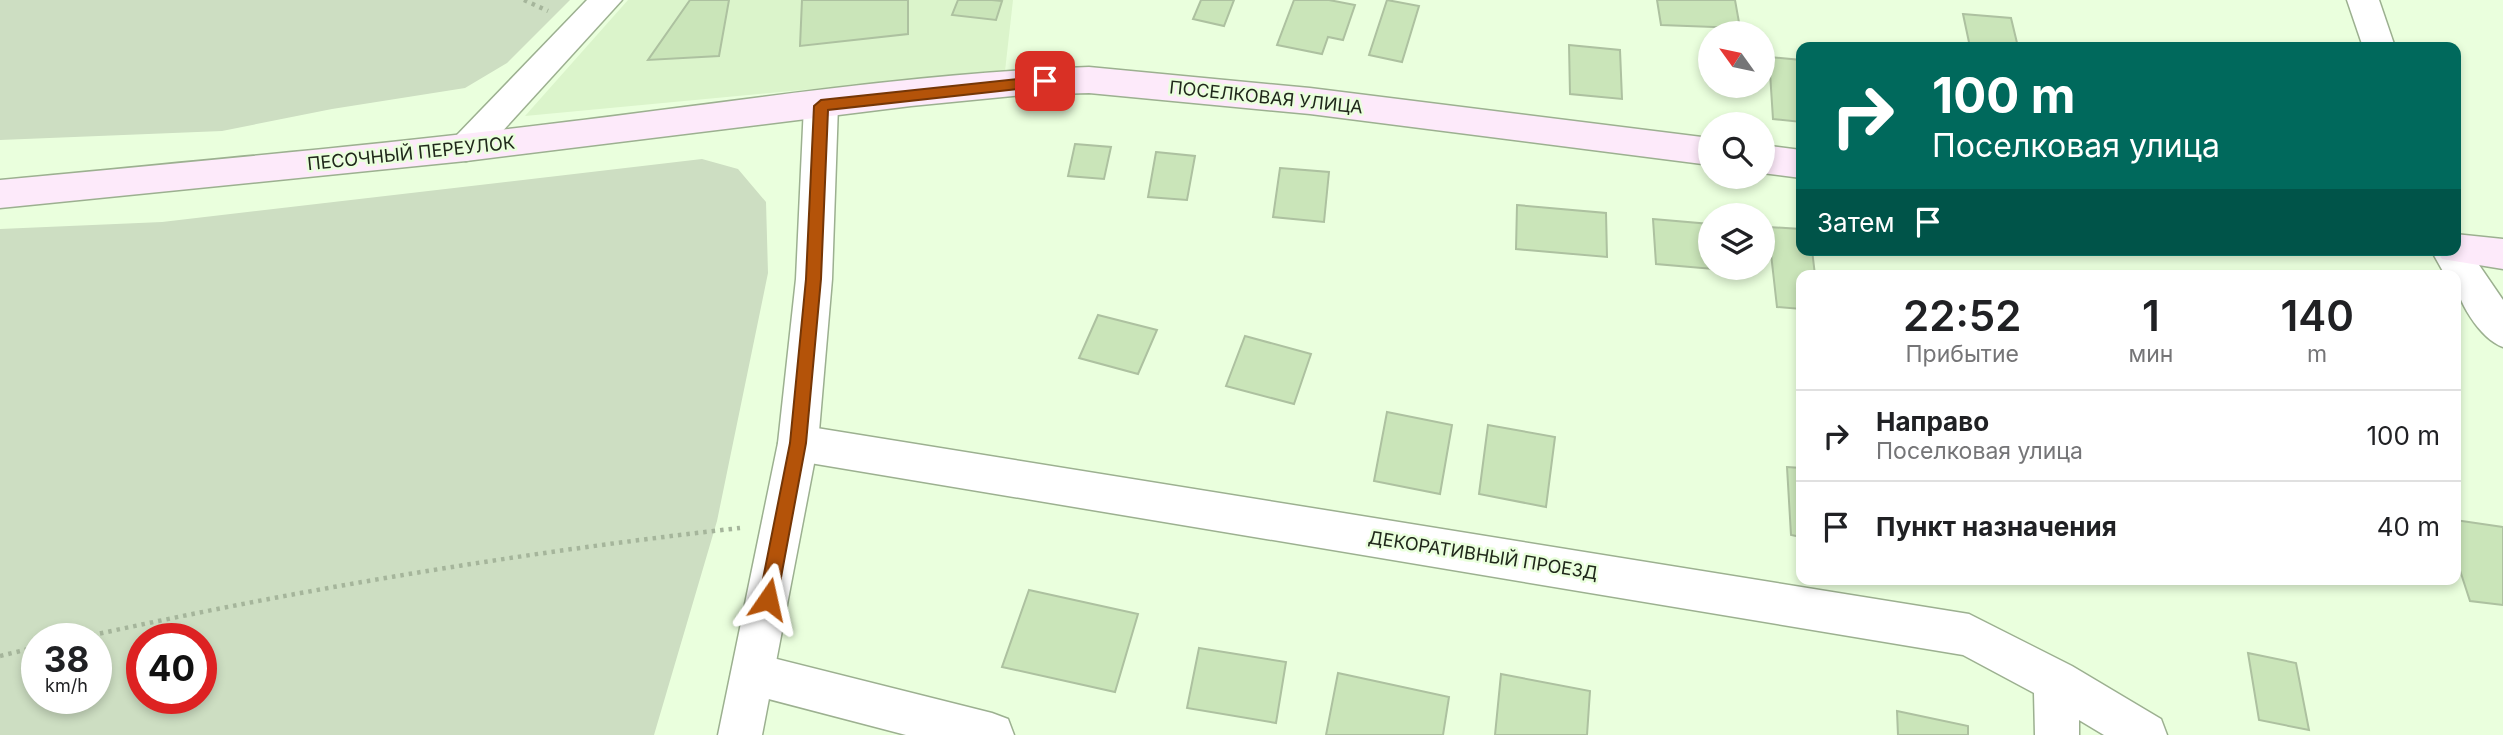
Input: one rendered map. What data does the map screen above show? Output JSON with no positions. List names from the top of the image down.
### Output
{
  "streets": {
    "main road": ["ПОСЕЛКОВАЯ УЛИЦА", "ПЕСОЧНЫЙ ПЕРЕУЛОК"],
    "street": ["ДЕКОРАТИВНЫЙ ПРОЕЗД"]
  },
  "crossings": [
    ["ПОСЕЛКОВАЯ УЛИЦА", "ПЕСОЧНЫЙ ПЕРЕУЛОК"]
  ],
  "north": "top left",
  "page": {
    "turn": ["100 m", "Поселковая улица"],
    "then": "Затем",
    "eta": [
      "22:52",
      "Прибытие",
      "1",
      "мин",
      "140",
      "m"
    ],
    "list": [
      {
        "name": "Направо",
        "note": "Поселковая улица",
        "value": "100 m"
      },
      {
        "name": "Пункт назначения",
        "value": "40 m"
      }
    ],
    "speed": "38 km/h",
    "limit": "40"
  }
}
